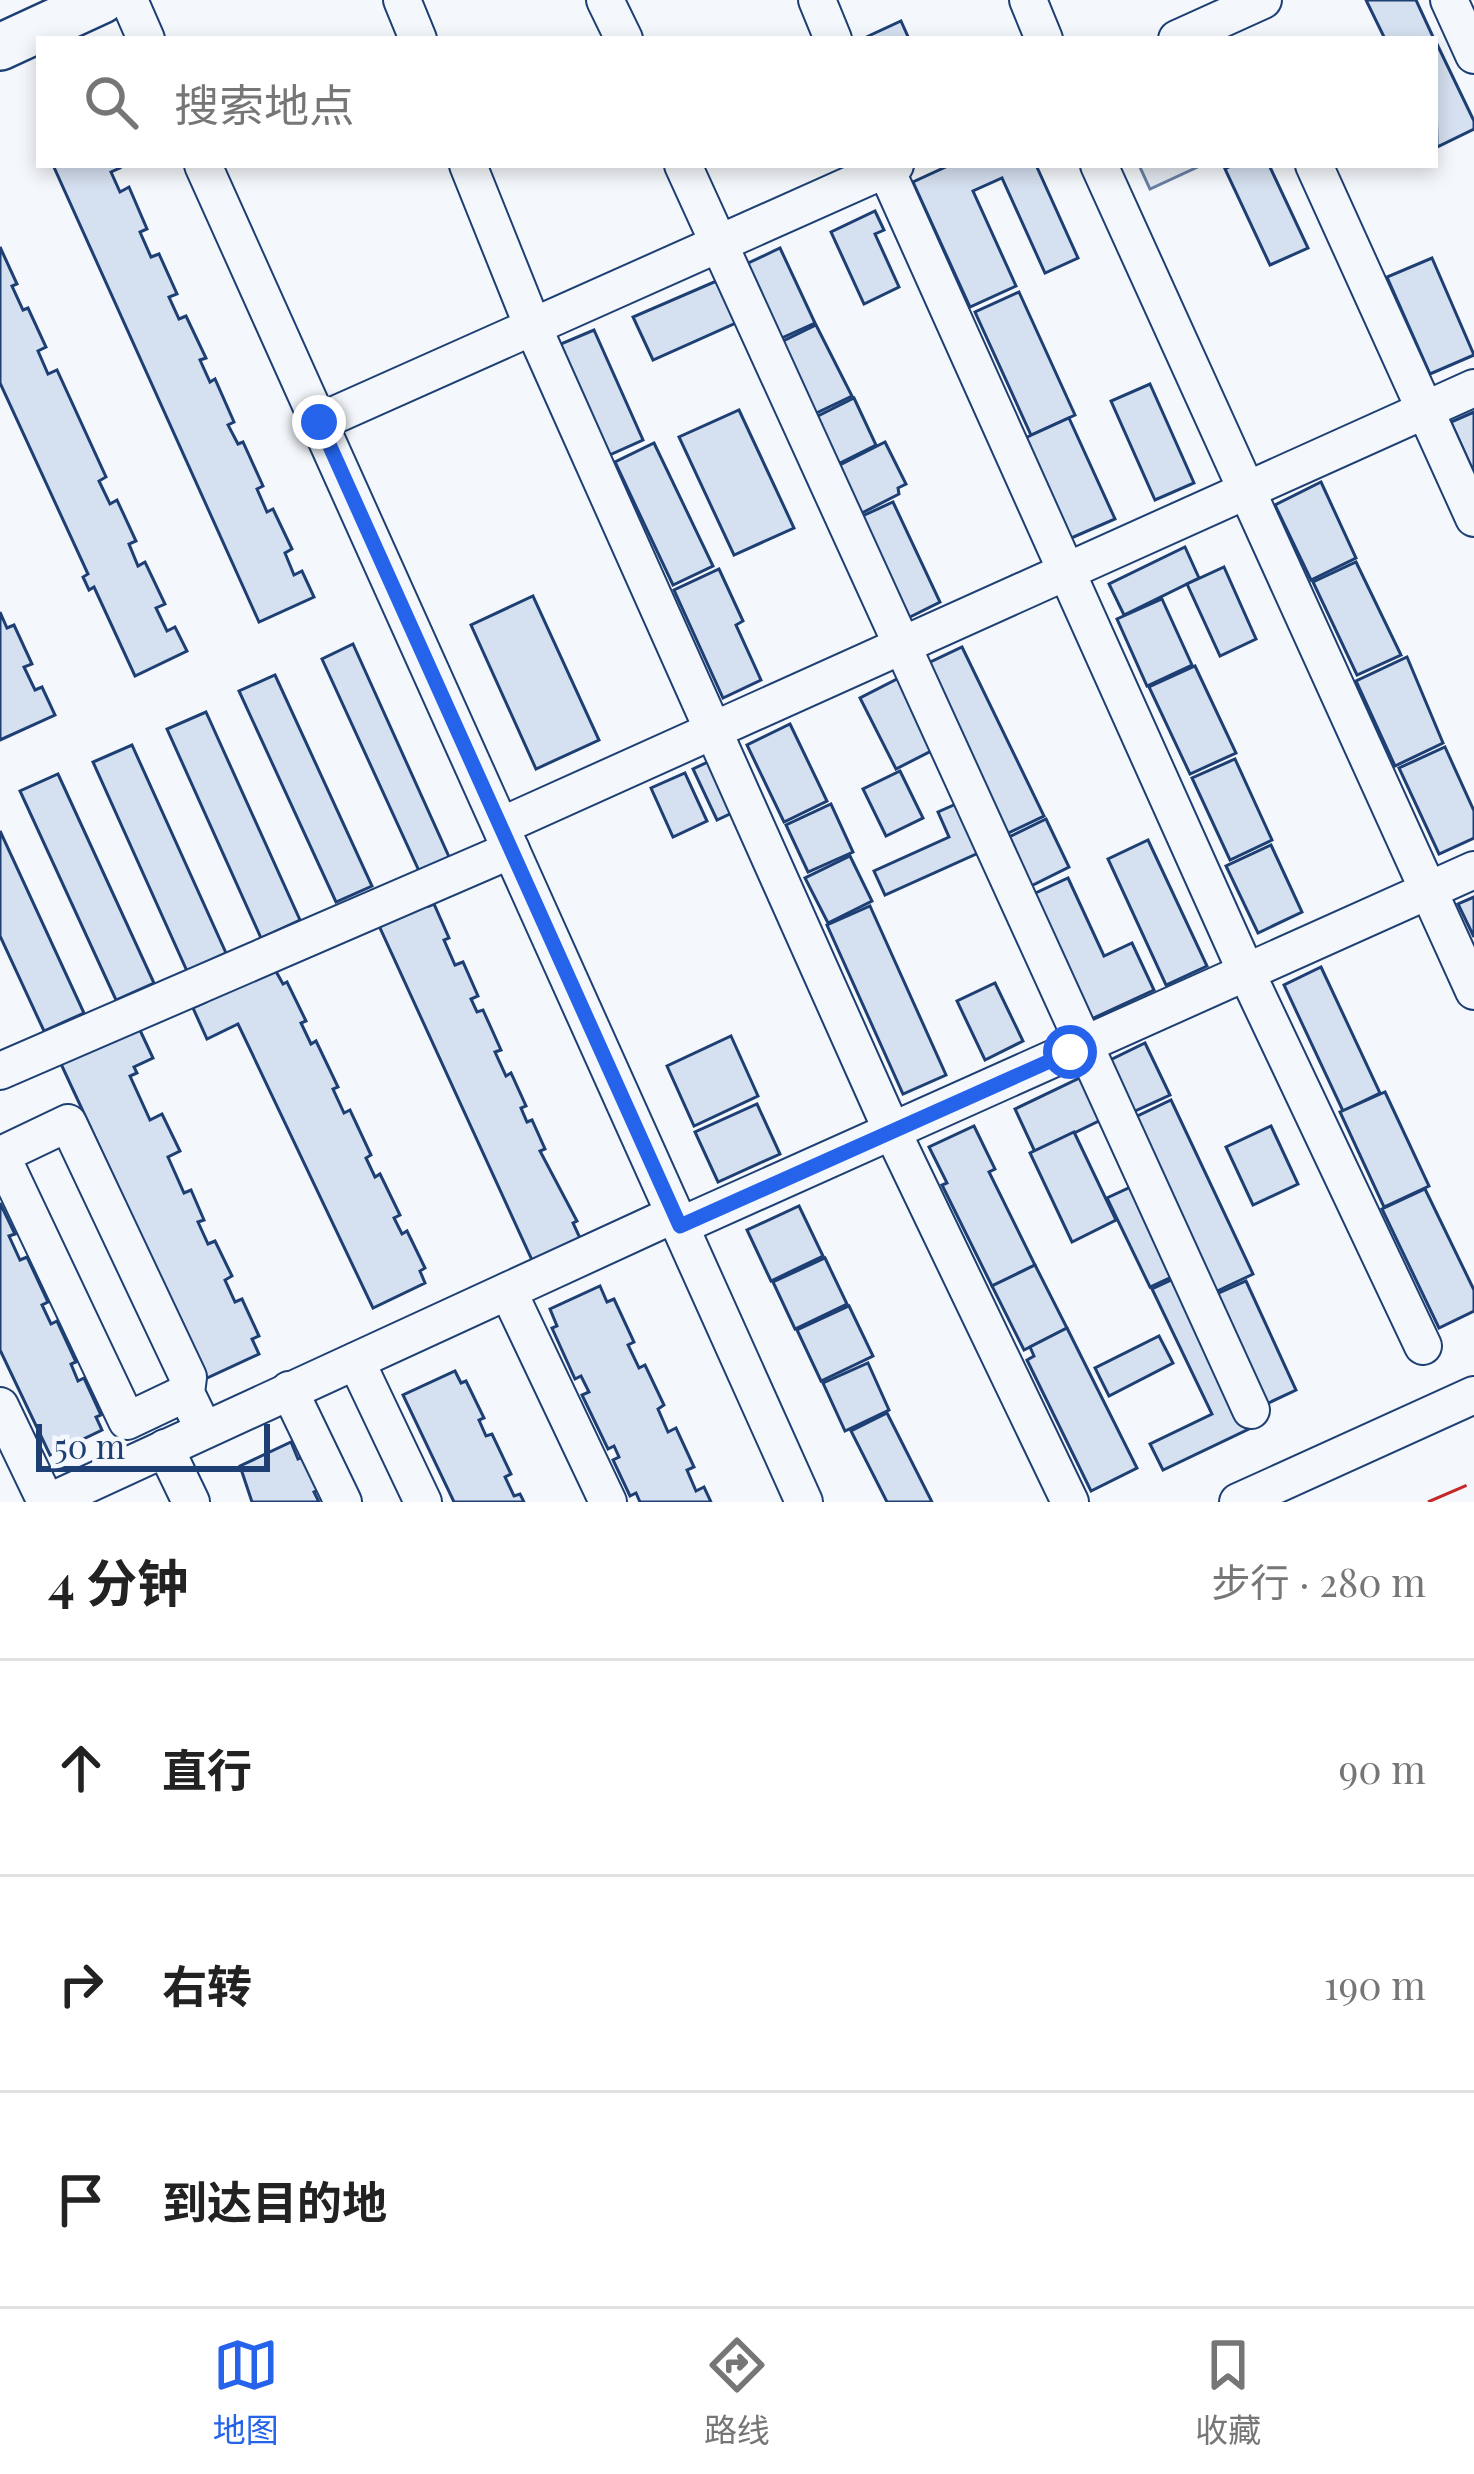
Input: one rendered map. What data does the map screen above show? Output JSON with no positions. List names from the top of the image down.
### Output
{
  "scale_bar": "50 m",
  "page": {
    "search": "搜索地点",
    "scale": "50 m",
    "heading": ["4 分钟", "步行 · 280 m"],
    "list": [
      ["直行", "90 m"],
      ["右转", "190 m"],
      "到达目的地"
    ],
    "nav": ["地图", "路线", "收藏"]
  }
}
